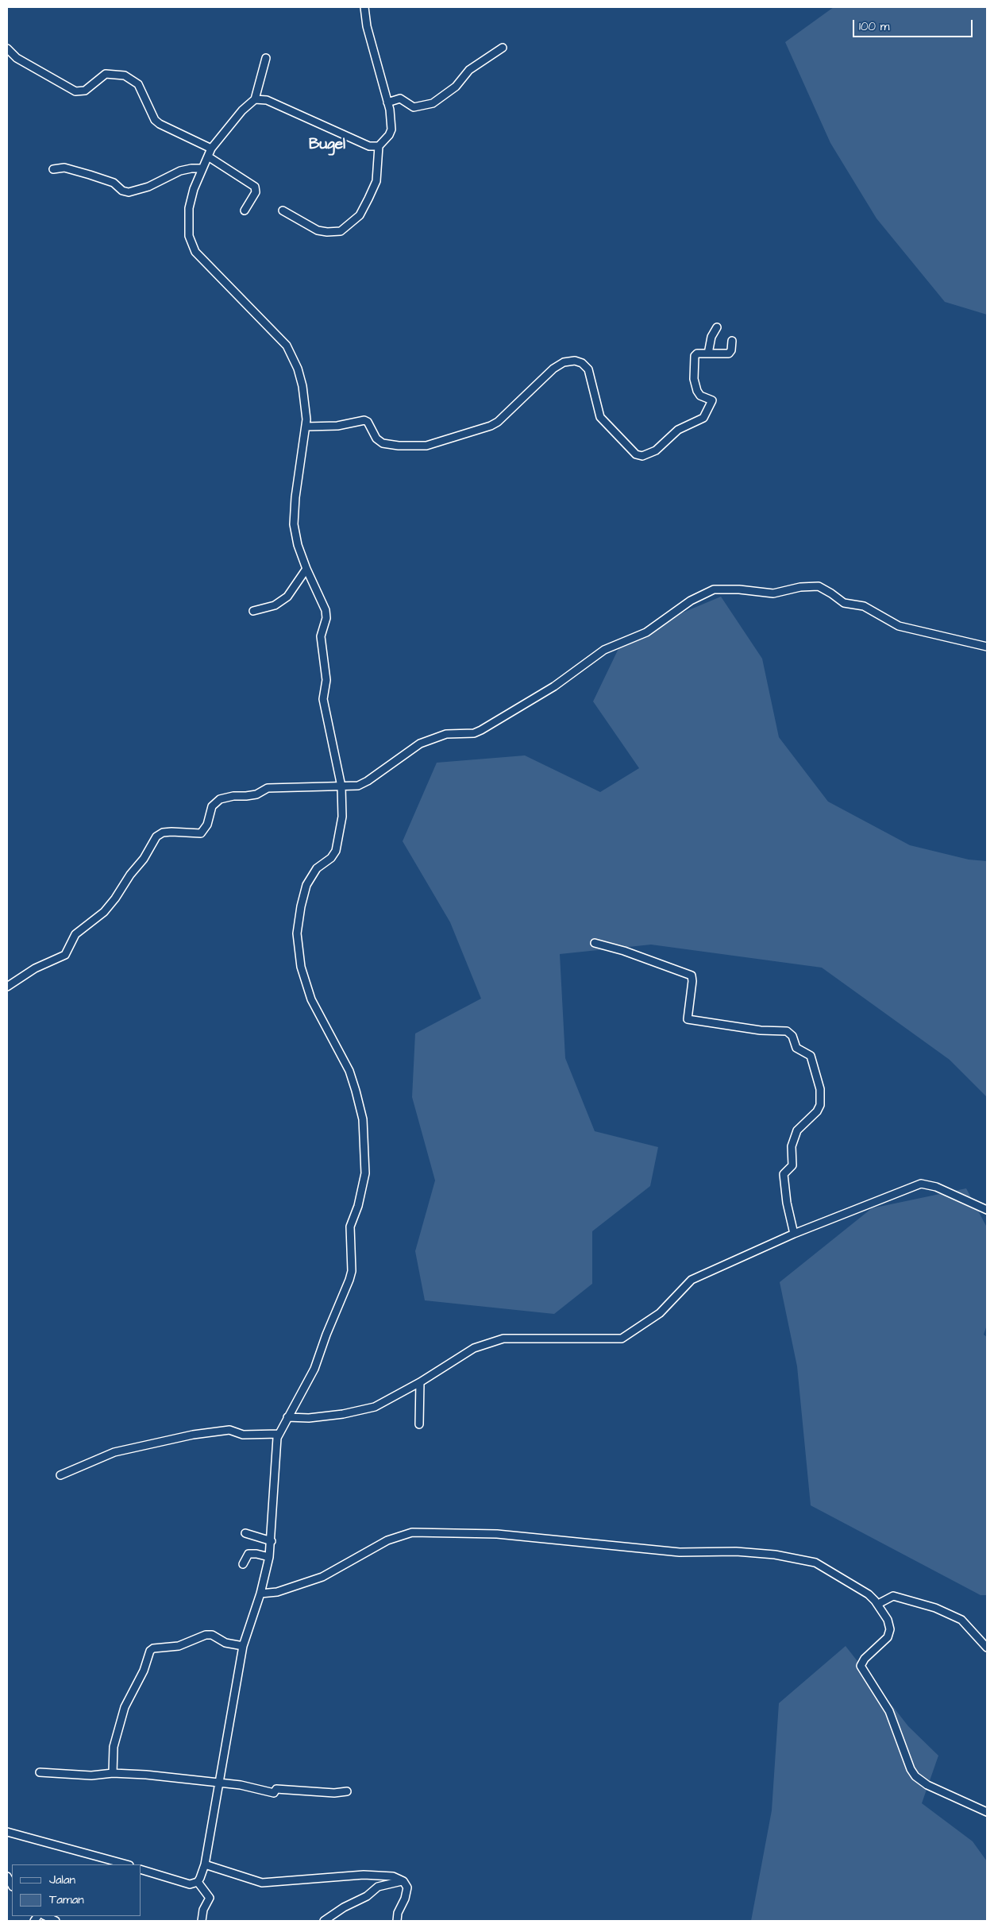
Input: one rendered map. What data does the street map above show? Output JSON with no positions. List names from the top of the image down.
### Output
{
  "districts": ["Bugel"],
  "legend": ["Jalan", "Taman"],
  "scale_bar": "100 m"
}
